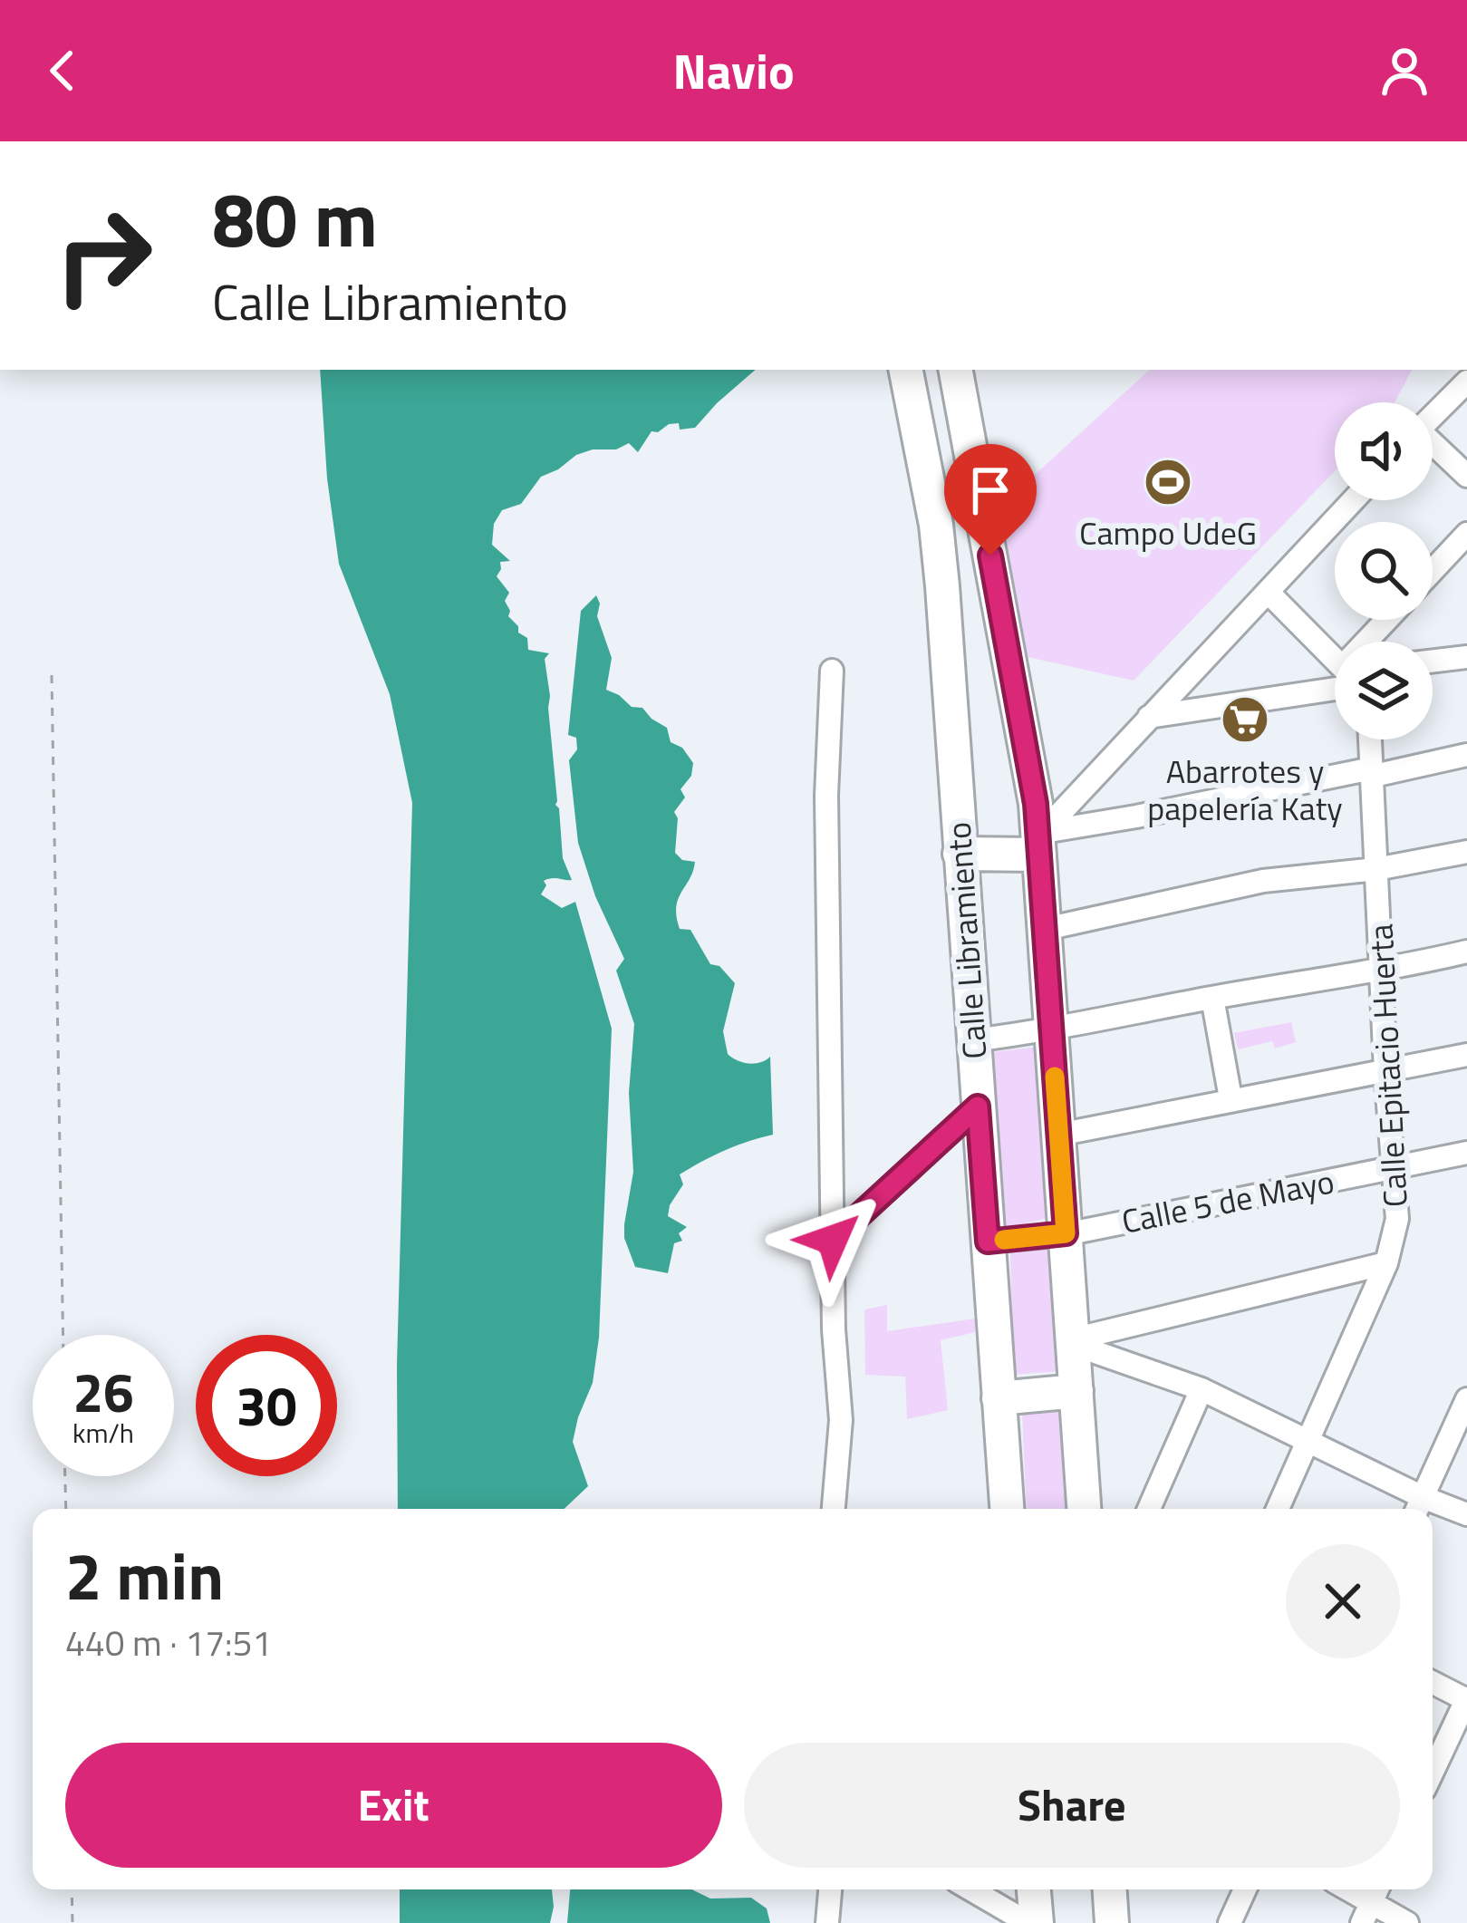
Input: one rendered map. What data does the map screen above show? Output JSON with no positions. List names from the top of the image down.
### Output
{
  "streets": {
    "highway": ["Calle Libramiento"],
    "street": ["Calle Epitacio Huerta", "Calle 5 de Mayo"]
  },
  "crossings": [
    ["Calle Libramiento", "Calle 5 de Mayo"],
    ["Calle Epitacio Huerta", "Calle 5 de Mayo"]
  ],
  "places": {
    "sports": ["Campo UdeG"],
    "supermarket": ["Abarrotes y papelería Katy"]
  },
  "page": {
    "header": "Navio",
    "turn": ["80 m", "Calle Libramiento"],
    "speed": "26 km/h",
    "limit": "30",
    "heading": ["2 min", "440 m · 17:51"],
    "buttons": ["Exit", "Share"]
  }
}
